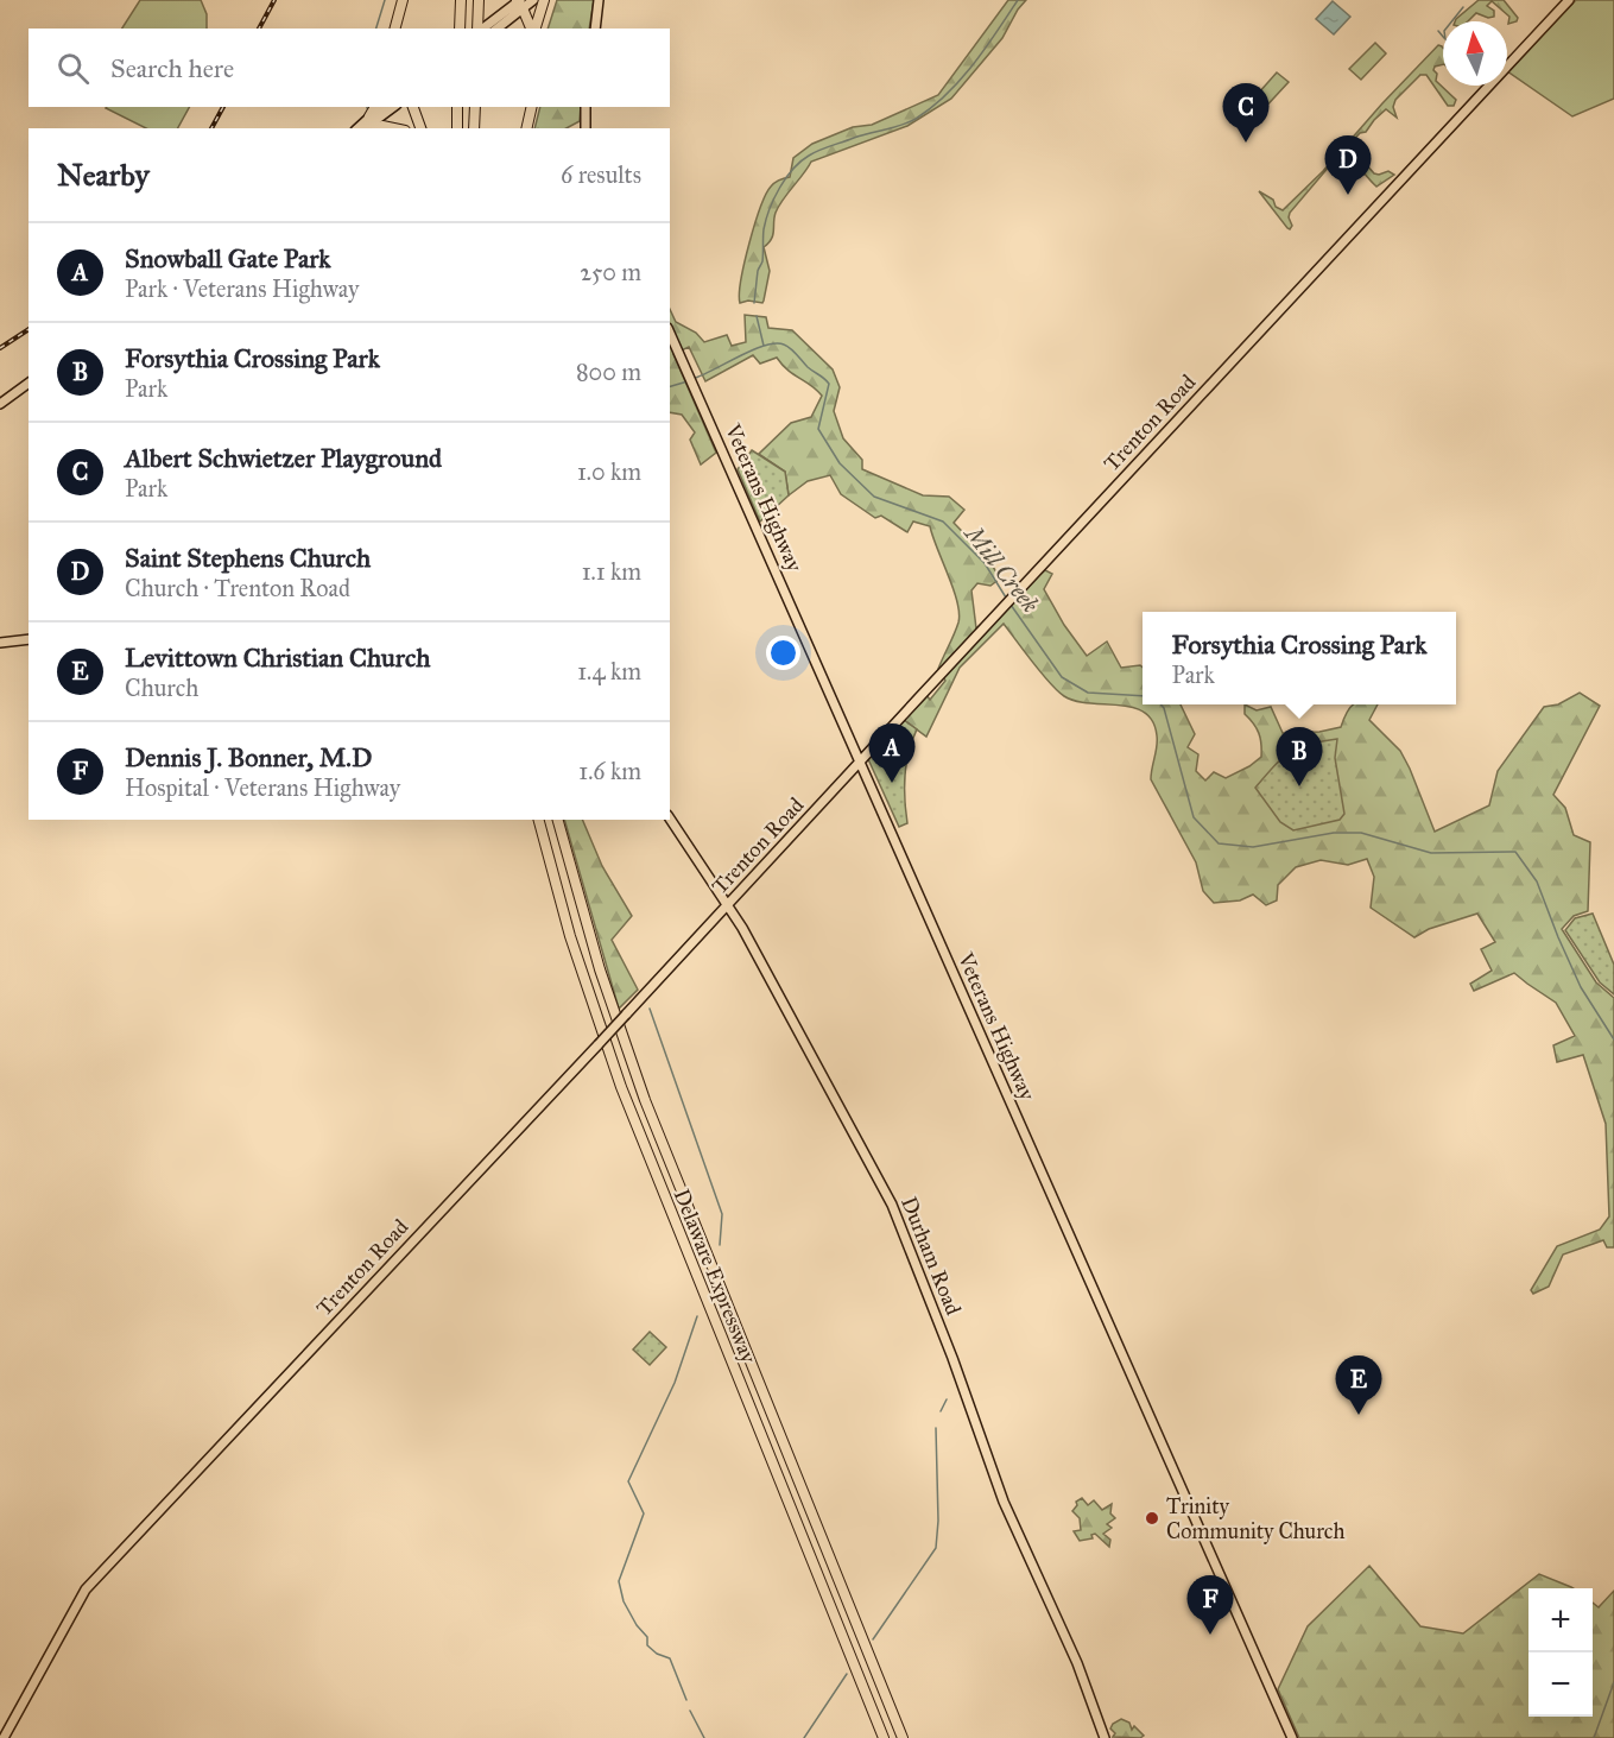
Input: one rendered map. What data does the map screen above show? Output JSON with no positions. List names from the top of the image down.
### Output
{
  "streets": {
    "highway": ["Delaware Expressway"],
    "main road": ["Trenton Road", "Veterans Highway", "Durham Road"]
  },
  "crossings": [
    ["Trenton Road", "Veterans Highway"],
    ["Trenton Road", "Durham Road"]
  ],
  "water": ["Mill Creek"],
  "places": ["Trinity Community Church"],
  "north": "top",
  "page": {
    "search": "Search here",
    "pins": [
      "C",
      "D",
      "A",
      "B",
      "E",
      "F"
    ],
    "heading": ["Nearby", "6 results"],
    "list": [
      {
        "mark": "A",
        "name": "Snowball Gate Park",
        "note": "Park · Veterans Highway",
        "value": "250 m"
      },
      {
        "mark": "B",
        "name": "Forsythia Crossing Park",
        "note": "Park",
        "value": "800 m"
      },
      {
        "mark": "C",
        "name": "Albert Schwietzer Playground",
        "note": "Park",
        "value": "1.0 km"
      },
      {
        "mark": "D",
        "name": "Saint Stephens Church",
        "note": "Church · Trenton Road",
        "value": "1.1 km"
      },
      {
        "mark": "E",
        "name": "Levittown Christian Church",
        "note": "Church",
        "value": "1.4 km"
      },
      {
        "mark": "F",
        "name": "Dennis J. Bonner, M.D",
        "note": "Hospital · Veterans Highway",
        "value": "1.6 km"
      }
    ],
    "popup": ["Forsythia Crossing Park", "Park"],
    "map_buttons": ["+", "−"]
  }
}
